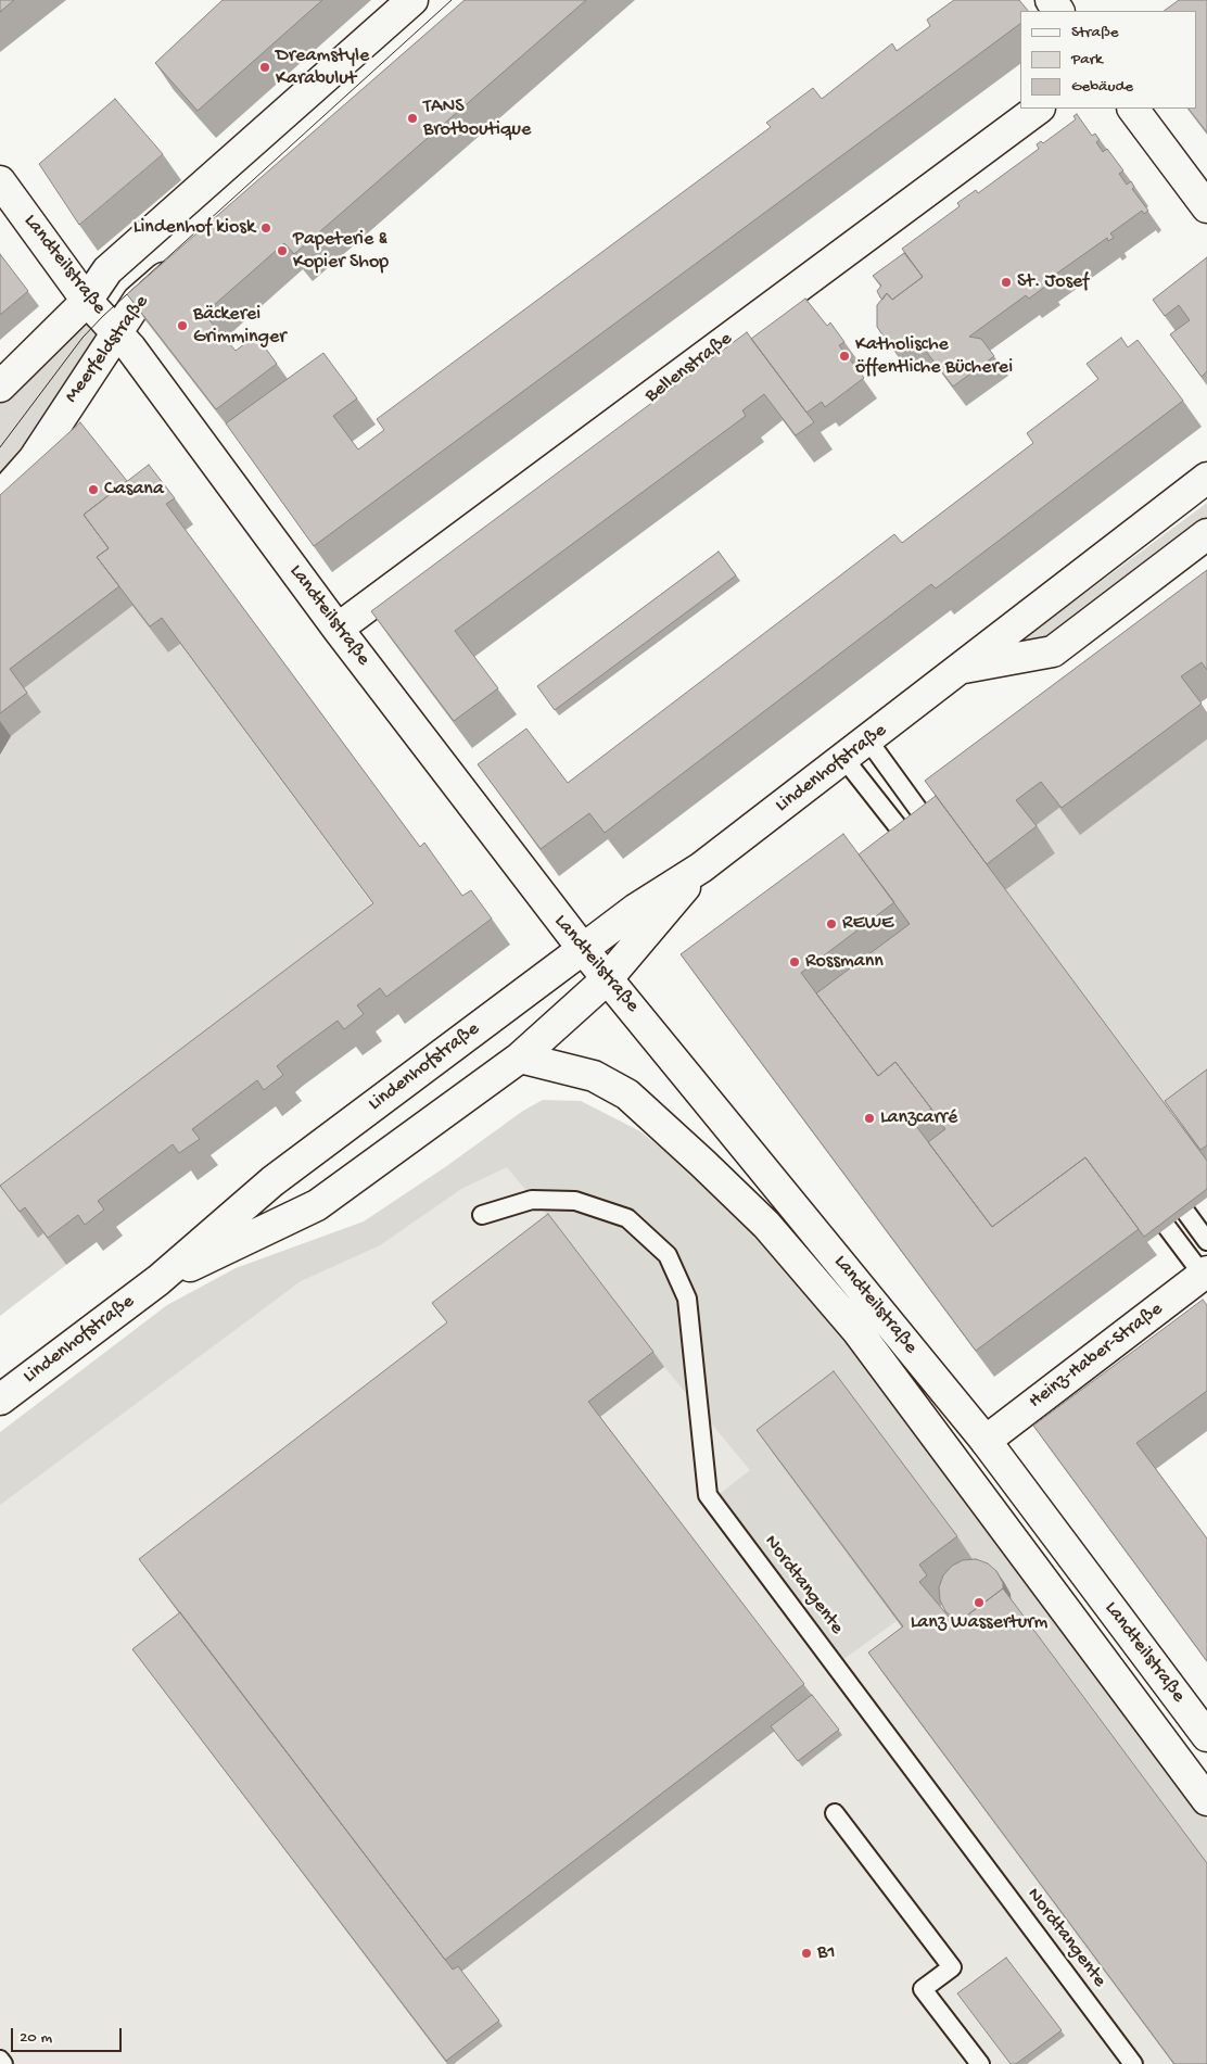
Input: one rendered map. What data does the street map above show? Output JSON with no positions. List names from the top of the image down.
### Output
{
  "streets": {
    "street": [
      "Landteilstraße",
      "Meerfeldstraße",
      "Bellenstraße",
      "Lindenhofstraße",
      "Heinz-Haber-Straße"
    ],
    "lane": ["Nordtangente"]
  },
  "crossings": [
    ["Landteilstraße", "Meerfeldstraße"],
    ["Landteilstraße", "Bellenstraße"],
    ["Landteilstraße", "Lindenhofstraße"],
    ["Landteilstraße", "Heinz-Haber-Straße"]
  ],
  "places": [
    "Dreamstyle Karabulut",
    "TANS Brotboutique",
    "Lindenhof kiosk",
    "Papeterie & Kopier Shop",
    "St. Josef",
    "Bäckerei Grimminger",
    "Katholische öffentliche Bücherei",
    "Casana",
    "REWE",
    "Rossmann",
    "Lanzcarré",
    "Lanz Wasserturm",
    "B1"
  ],
  "legend": ["Straße", "Park", "Gebäude"],
  "scale_bar": "20 m"
}
